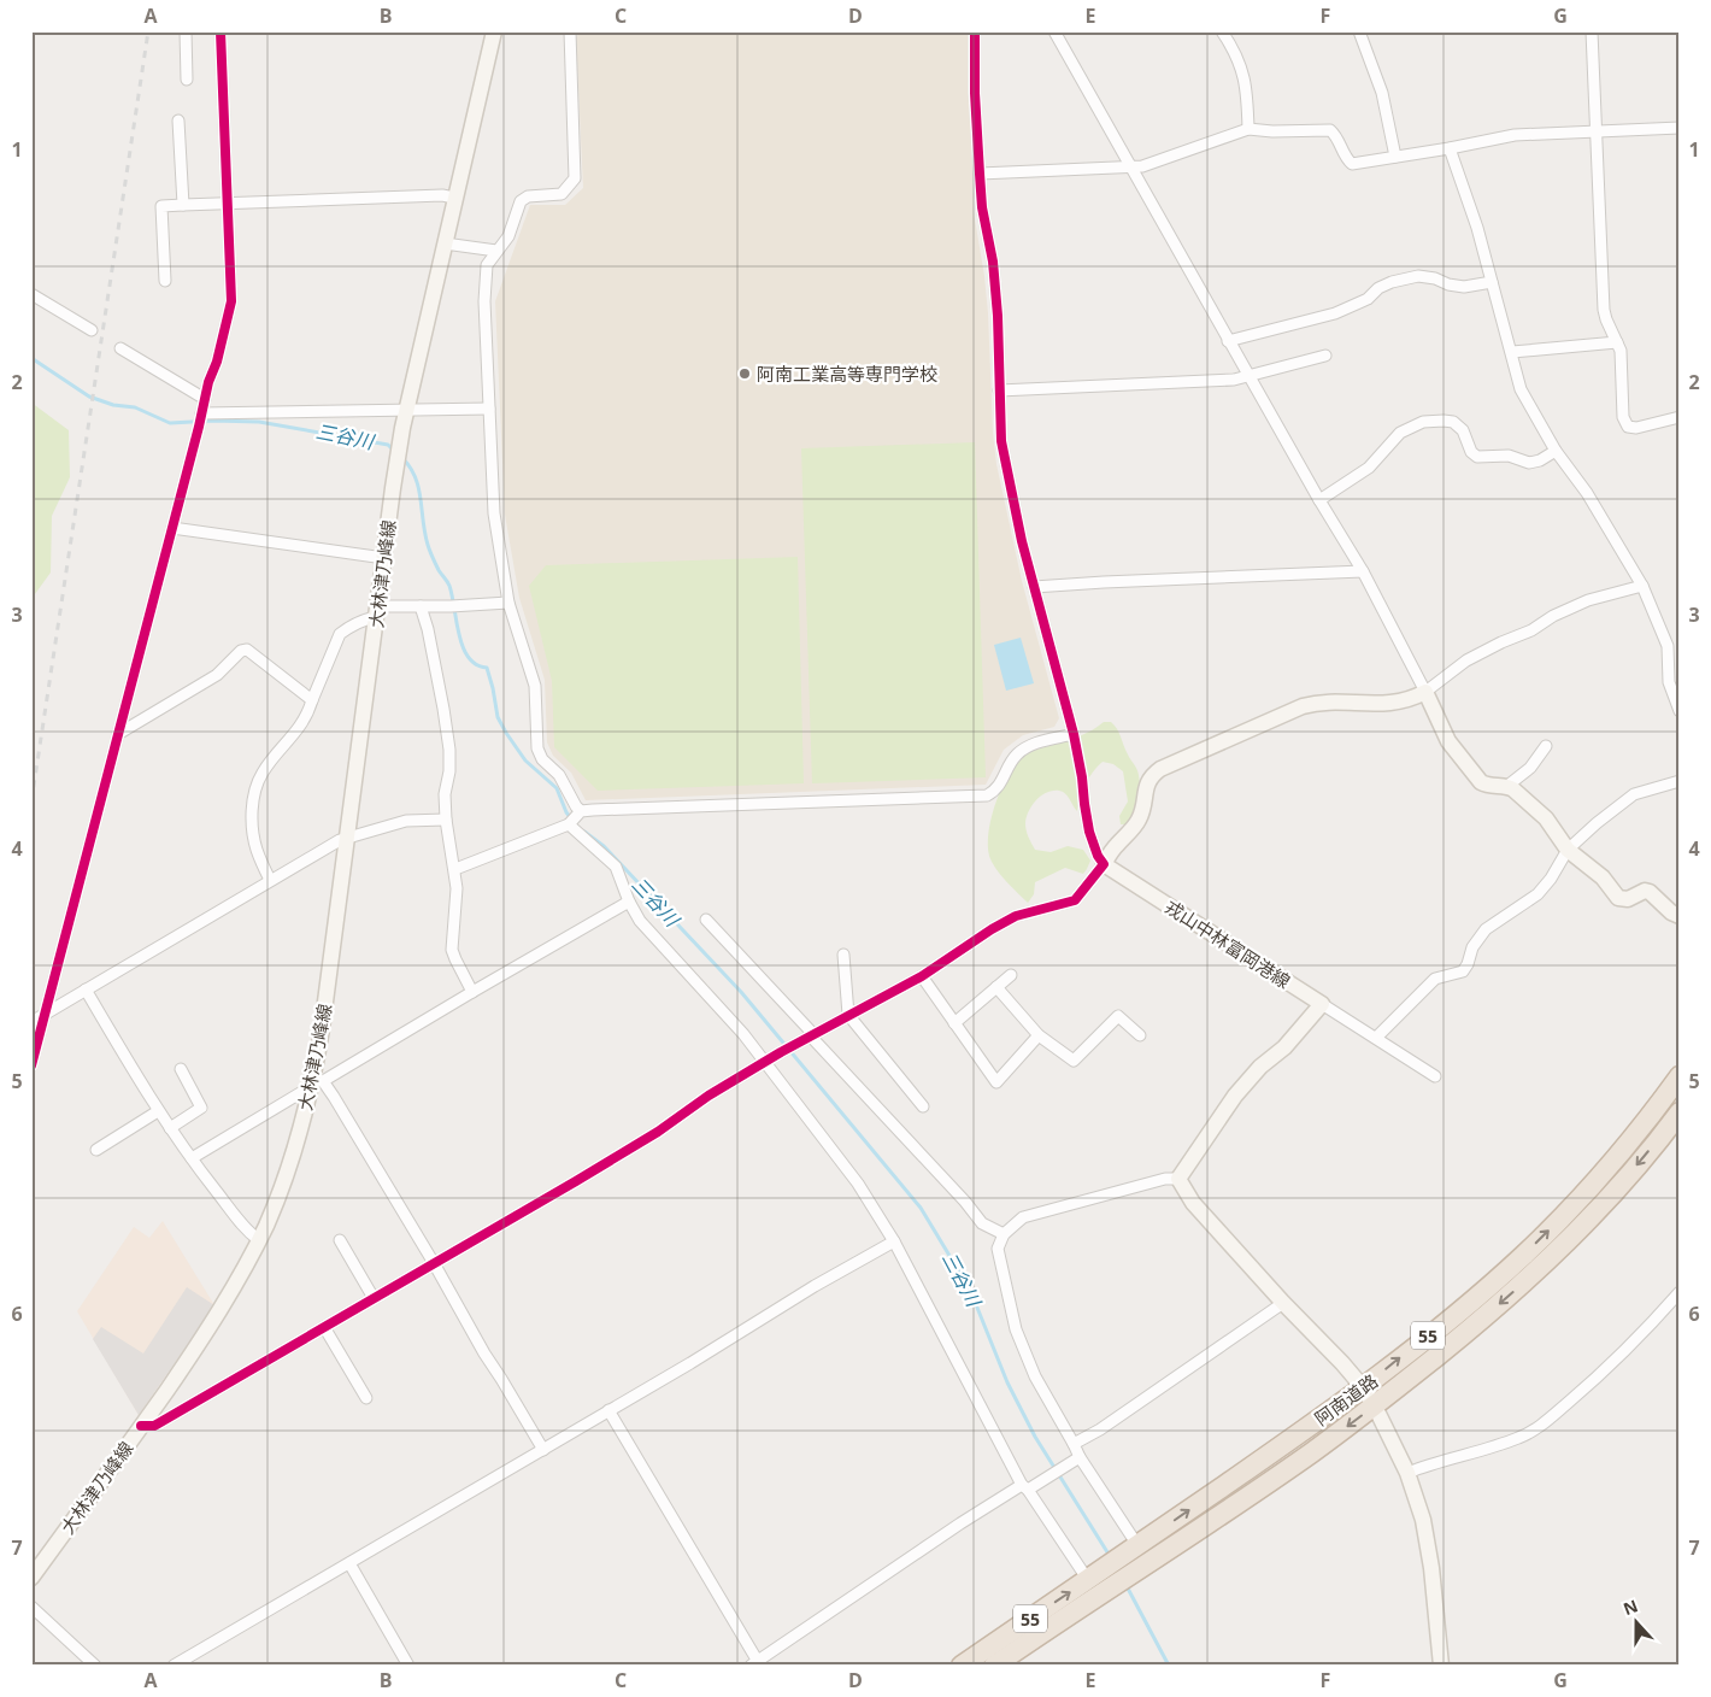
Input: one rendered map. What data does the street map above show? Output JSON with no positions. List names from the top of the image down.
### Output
{
  "streets": {
    "highway": ["55", "阿南道路"],
    "main road": ["大林津乃峰線", "戎山中林富岡港線"]
  },
  "water": ["三谷川"],
  "places": ["阿南工業高等専門学校"],
  "north": "top",
  "grid": {
    "columns": [
      "A",
      "B",
      "C",
      "D",
      "E",
      "F",
      "G"
    ],
    "rows": [
      "1",
      "2",
      "3",
      "4",
      "5",
      "6",
      "7"
    ]
  }
}
